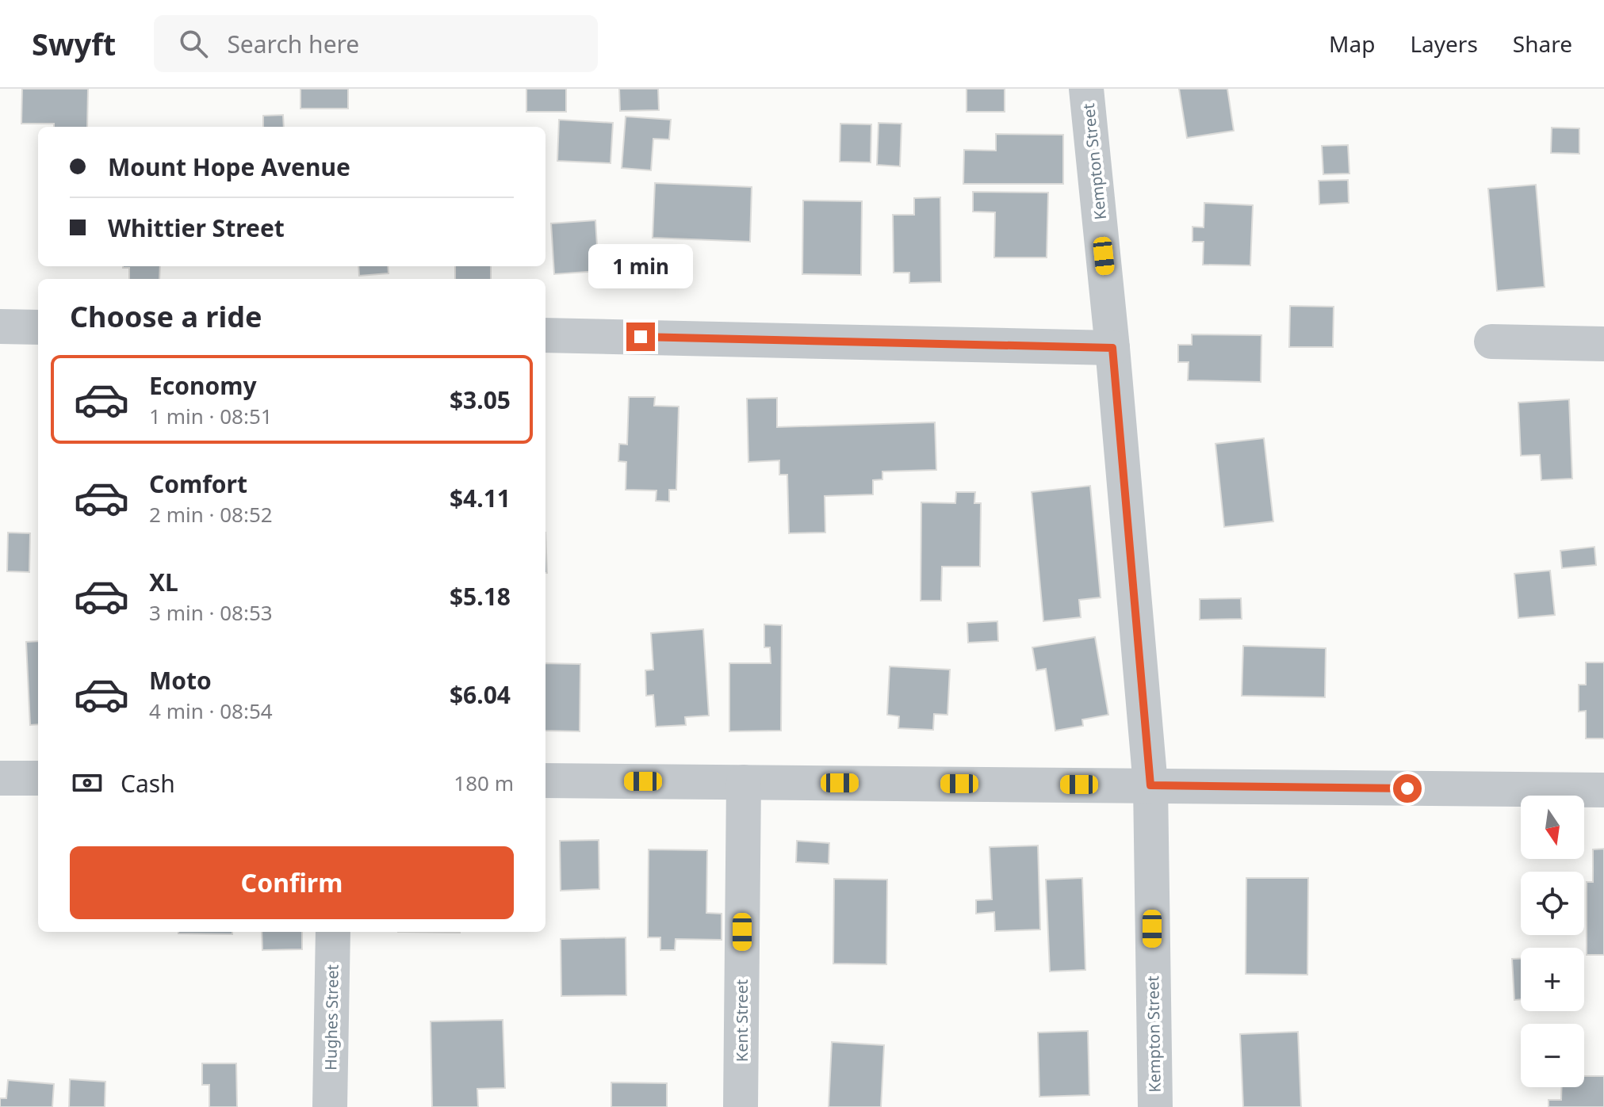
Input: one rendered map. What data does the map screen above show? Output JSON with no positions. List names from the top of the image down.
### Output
{
  "streets": {
    "street": ["Kempton Street", "Hughes Street", "Kent Street"]
  },
  "north": "bottom",
  "page": {
    "header": "Swyft",
    "search": "Search here",
    "nav": ["Map", "Layers", "Share"],
    "banner": ["Mount Hope Avenue", "Whittier Street"],
    "bubble": "1 min",
    "heading": "Choose a ride",
    "list": [
      {
        "name": "Economy",
        "note": "1 min · 08:51",
        "value": "$3.05"
      },
      {
        "name": "Comfort",
        "note": "2 min · 08:52",
        "value": "$4.11"
      },
      {
        "name": "XL",
        "note": "3 min · 08:53",
        "value": "$5.18"
      },
      {
        "name": "Moto",
        "note": "4 min · 08:54",
        "value": "$6.04"
      }
    ],
    "pay": ["Cash", "180 m"],
    "map_buttons": ["+", "−"],
    "buttons": "Confirm"
  }
}
